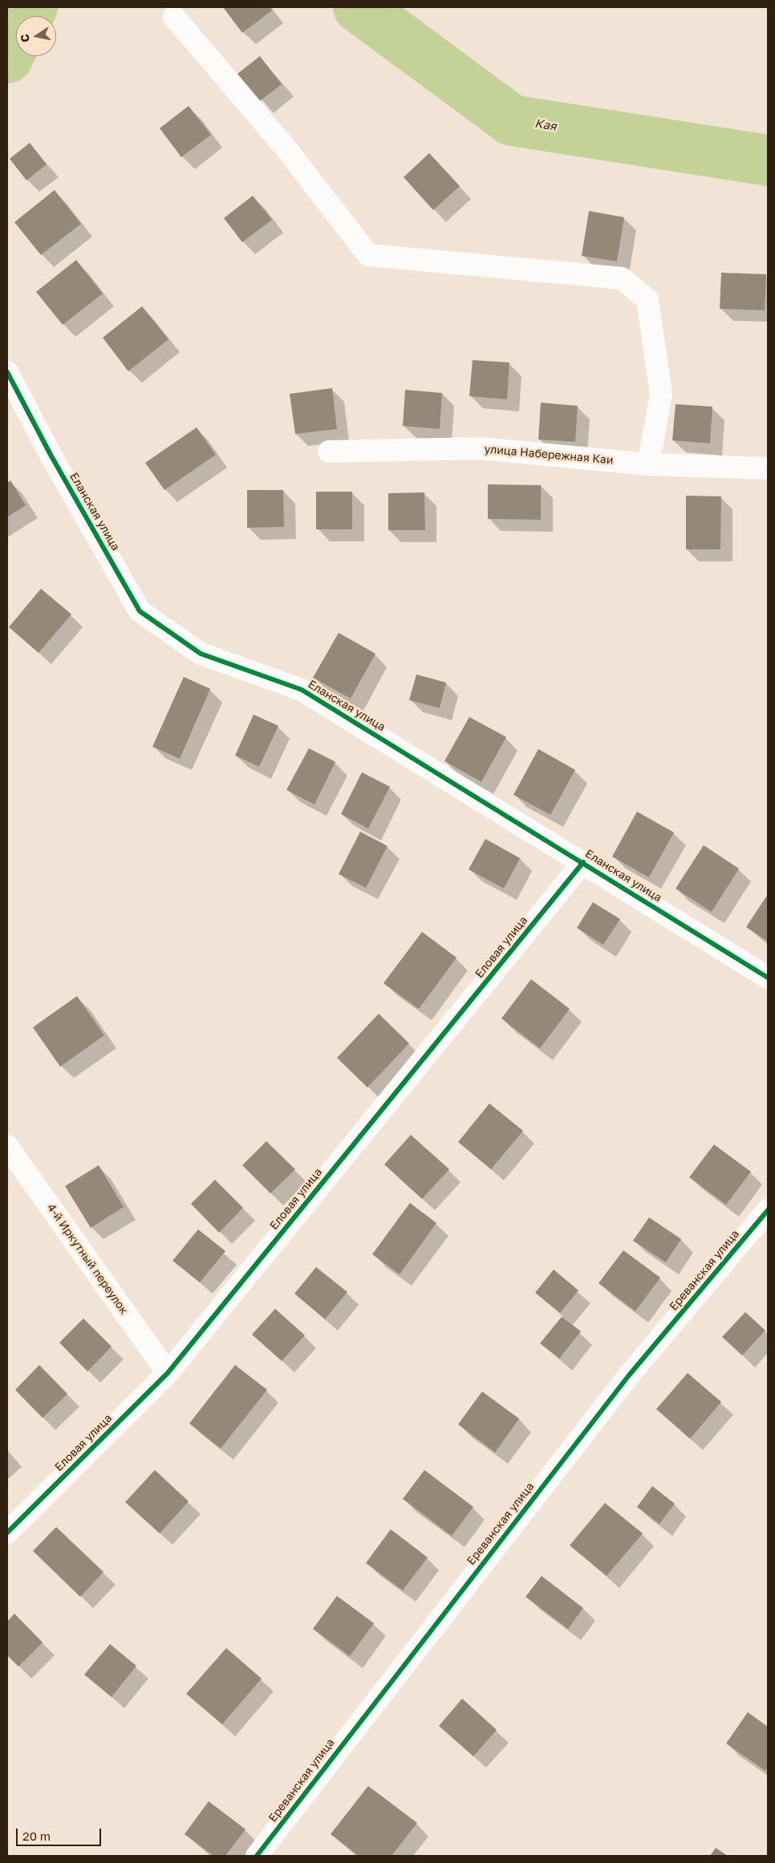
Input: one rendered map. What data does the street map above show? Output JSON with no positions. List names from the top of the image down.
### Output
{
  "streets": {
    "street": [
      "улица Набережная Каи",
      "Еланская улица",
      "Еловая улица",
      "4-й Иркутный переулок",
      "Ереванская улица"
    ]
  },
  "crossings": [
    ["Еланская улица", "Еловая улица"],
    ["Еловая улица", "4-й Иркутный переулок"]
  ],
  "water": ["Кая"],
  "scale_bar": "20 m",
  "north": "left"
}
